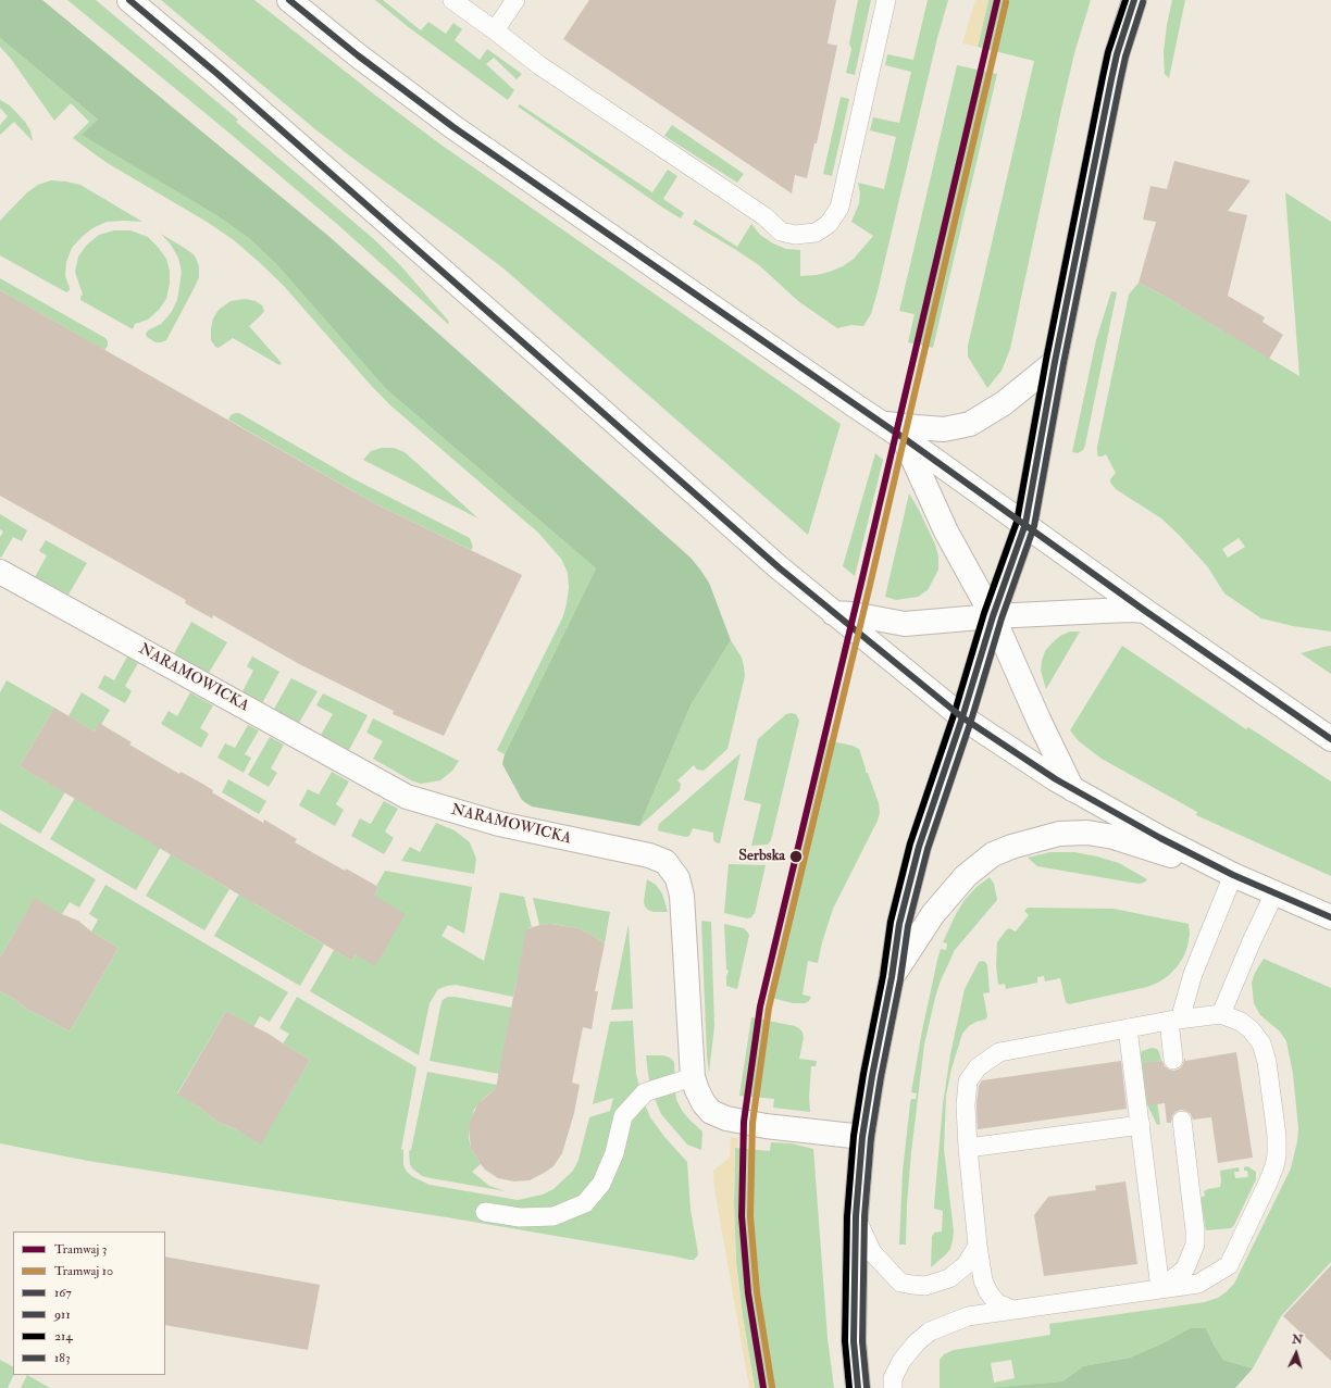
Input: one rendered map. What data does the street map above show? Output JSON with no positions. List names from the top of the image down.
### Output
{
  "streets": {
    "street": ["NARAMOWICKA"]
  },
  "places": ["Serbska"],
  "lines": [
    "tram line 3",
    "transit line 167",
    "transit line 214",
    "transit line 183",
    "tram line 10",
    "transit line 911"
  ],
  "legend": [
    "Tramwaj 3",
    "Tramwaj 10",
    "167",
    "911",
    "214",
    "183"
  ],
  "north": "top"
}
